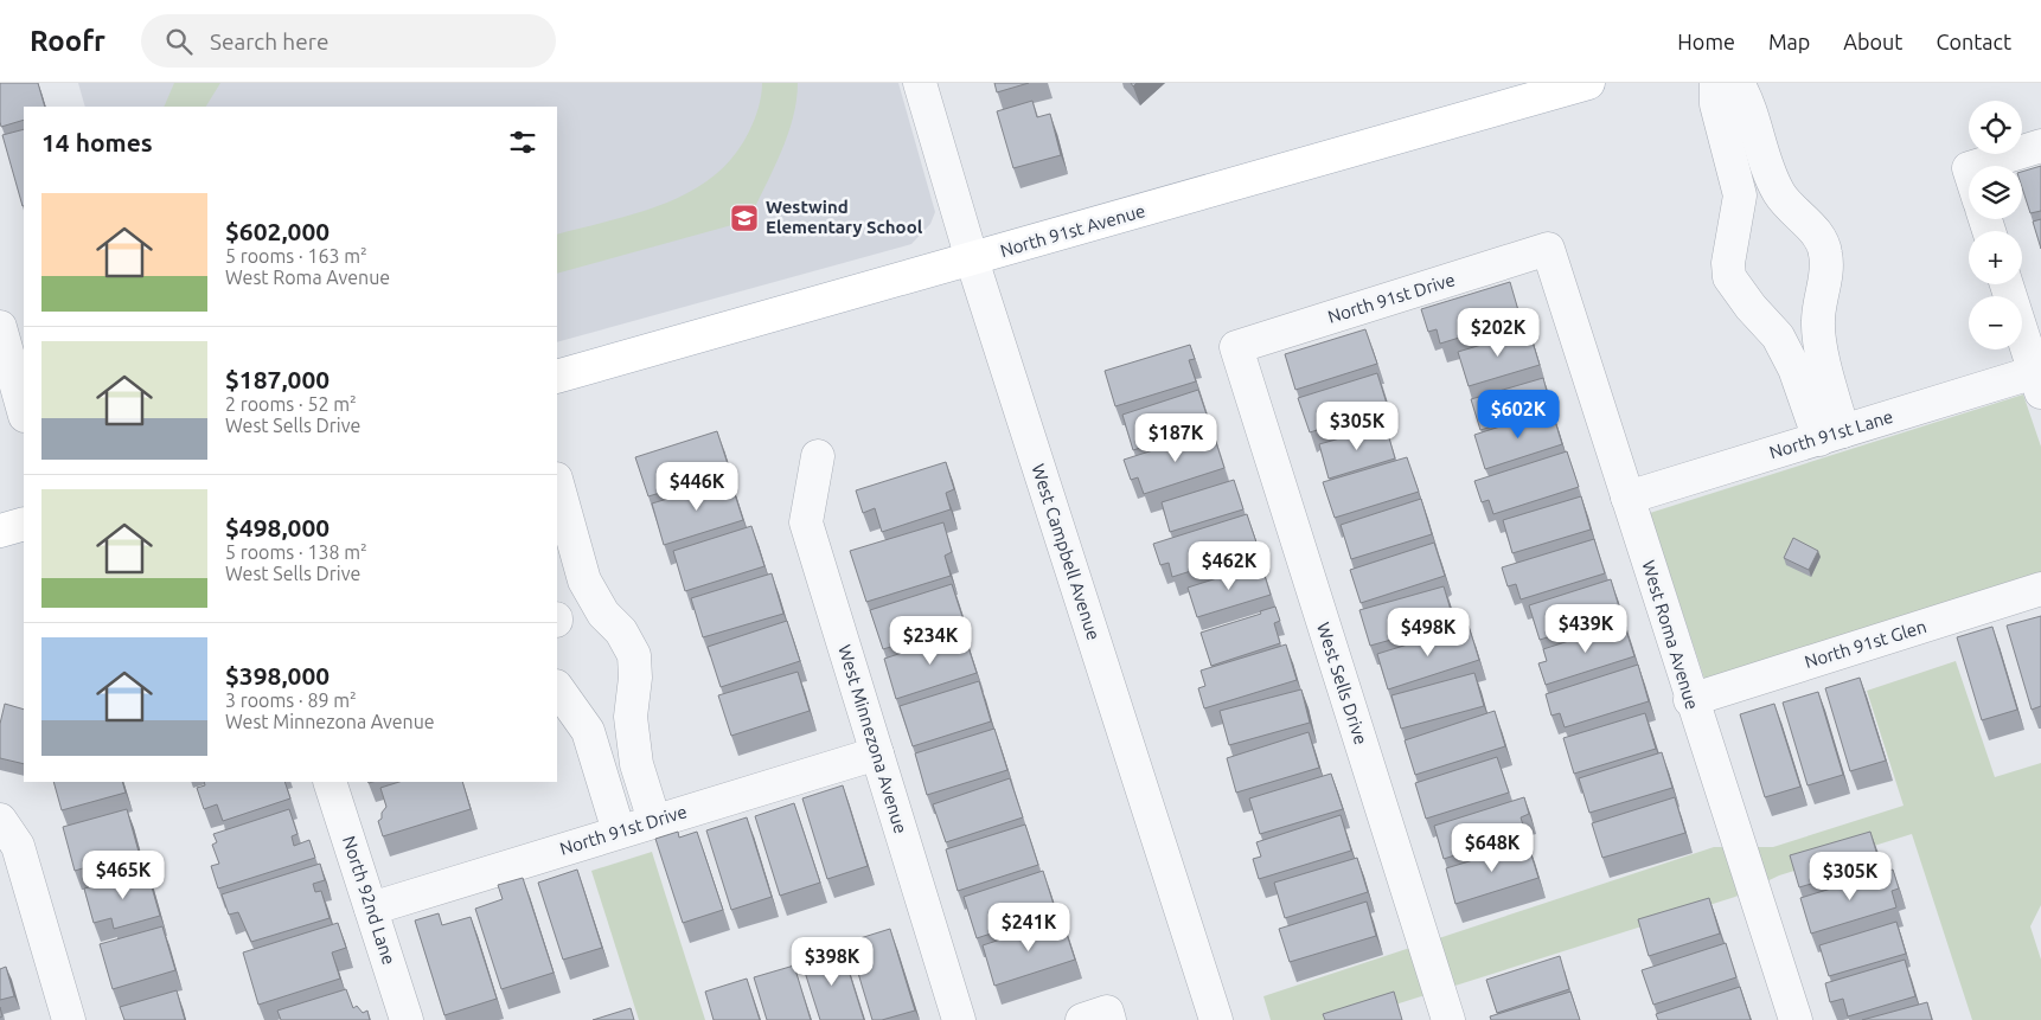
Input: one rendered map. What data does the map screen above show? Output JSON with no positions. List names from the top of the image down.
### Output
{
  "streets": {
    "main road": ["North 91st Avenue"],
    "street": [
      "North 91st Drive",
      "North 91st Lane",
      "West Campbell Avenue",
      "West Roma Avenue",
      "North 91st Glen",
      "West Sells Drive",
      "West Minnezona Avenue",
      "North 92nd Lane"
    ]
  },
  "crossings": [
    ["North 91st Avenue", "West Campbell Avenue"],
    ["North 91st Drive", "West Roma Avenue"],
    ["North 91st Drive", "West Sells Drive"],
    ["North 91st Drive", "West Minnezona Avenue"],
    ["North 91st Drive", "North 92nd Lane"],
    ["North 91st Lane", "West Roma Avenue"],
    ["West Roma Avenue", "North 91st Glen"]
  ],
  "places": {
    "school or university": ["Westwind Elementary School"]
  },
  "page": {
    "header": "Roofr",
    "search": "Search here",
    "nav": [
      "Home",
      "Map",
      "About",
      "Contact"
    ],
    "map_buttons": ["+", "−"],
    "heading": "14 homes",
    "list": [
      {
        "name": "$602,000",
        "note": "5 rooms · 163 m² · West Roma Avenue"
      },
      {
        "name": "$187,000",
        "note": "2 rooms · 52 m² · West Sells Drive"
      },
      {
        "name": "$498,000",
        "note": "5 rooms · 138 m² · West Sells Drive"
      },
      {
        "name": "$398,000",
        "note": "3 rooms · 89 m² · West Minnezona Avenue"
      }
    ],
    "price": [
      "$202K",
      "$602K",
      "$305K",
      "$187K",
      "$446K",
      "$462K",
      "$439K",
      "$498K",
      "$234K",
      "$648K",
      "$465K",
      "$305K",
      "$241K",
      "$398K"
    ]
  }
}
